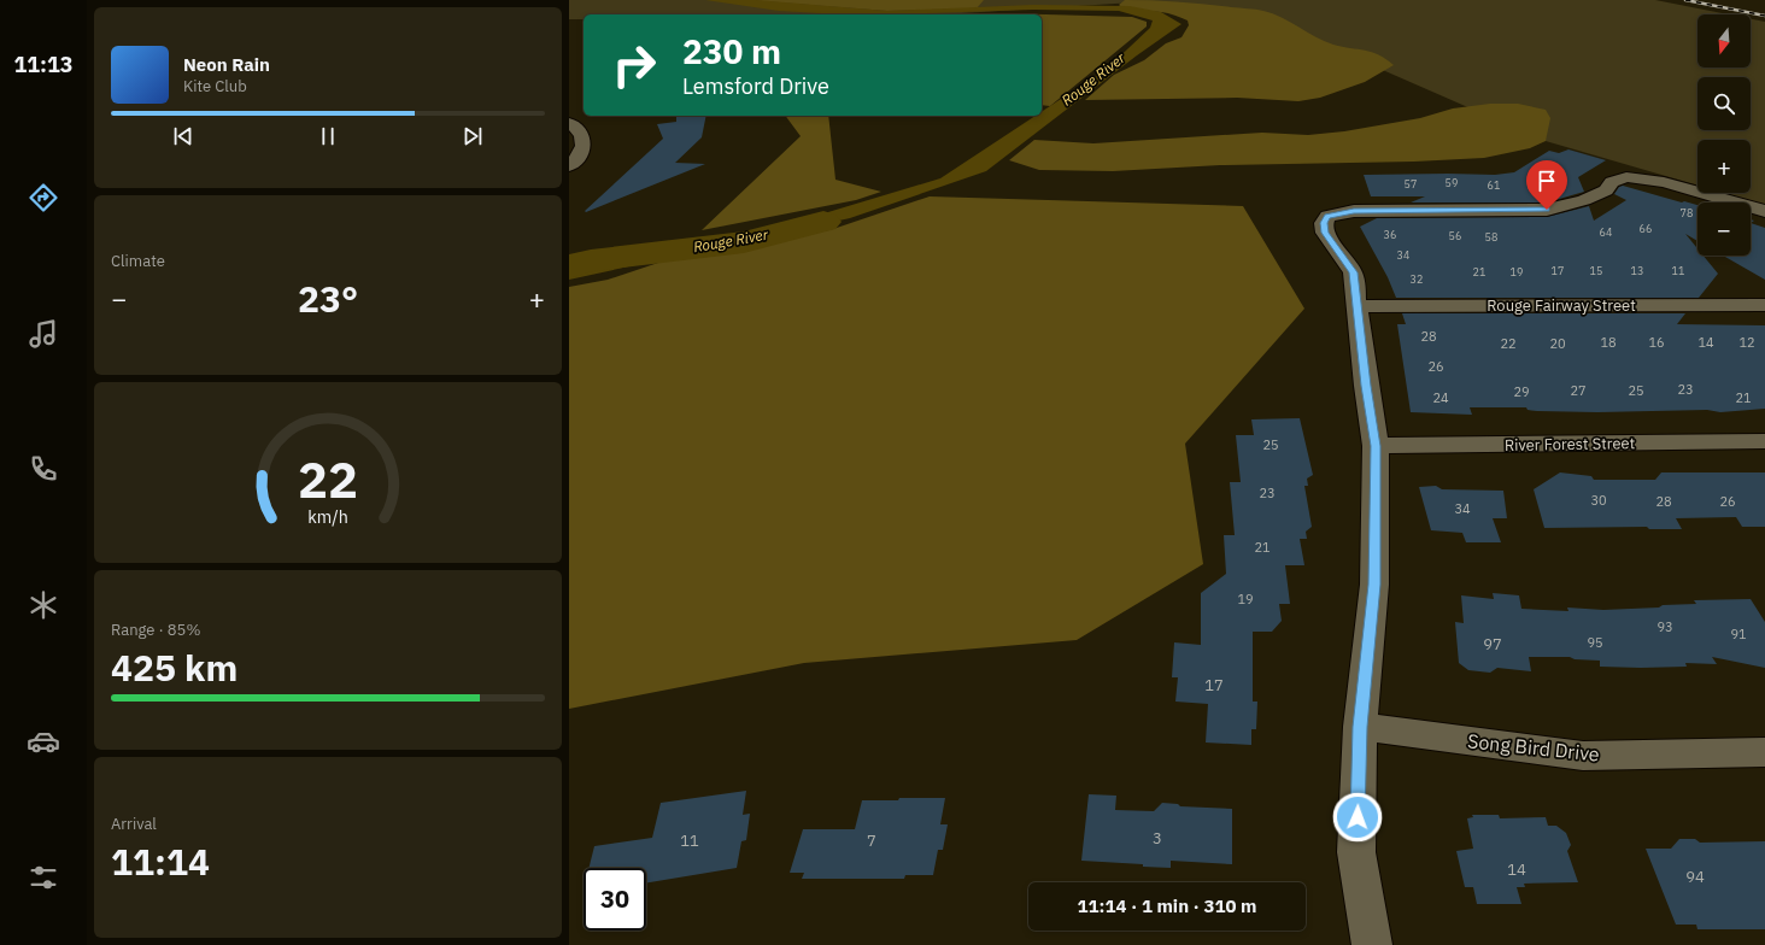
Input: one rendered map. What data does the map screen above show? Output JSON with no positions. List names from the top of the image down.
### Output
{
  "streets": {
    "street": ["Rouge Fairway Street", "River Forest Street", "Song Bird Drive"]
  },
  "water": ["Rouge River"],
  "house_numbers": [
    "59",
    "57",
    "61",
    "78",
    "66",
    "64",
    "36",
    "56",
    "58",
    "34",
    "17",
    "15",
    "13",
    "11",
    "21",
    "19",
    "32",
    "28",
    "18",
    "16",
    "14",
    "12",
    "22",
    "20",
    "26",
    "23",
    "27",
    "25",
    "29",
    "24",
    "21",
    "25",
    "23",
    "30",
    "28",
    "26",
    "34",
    "21",
    "19",
    "93",
    "91",
    "95",
    "97",
    "17",
    "3",
    "11",
    "7",
    "14",
    "94"
  ],
  "north": "bottom",
  "page": {
    "tabs": "11:13",
    "map_buttons": ["+", "−"],
    "turn": ["230 m", "Lemsford Drive"],
    "song": ["Neon Rain", "Kite Club"],
    "tile": [
      "Climate",
      ["Range · 85%", "425 km"],
      ["Arrival", "11:14"]
    ],
    "heat": ["−", "23°", "+"],
    "limit": "30",
    "trip": "11:14 · 1 min · 310 m",
    "gauge": ["22", "km/h"]
  }
}
